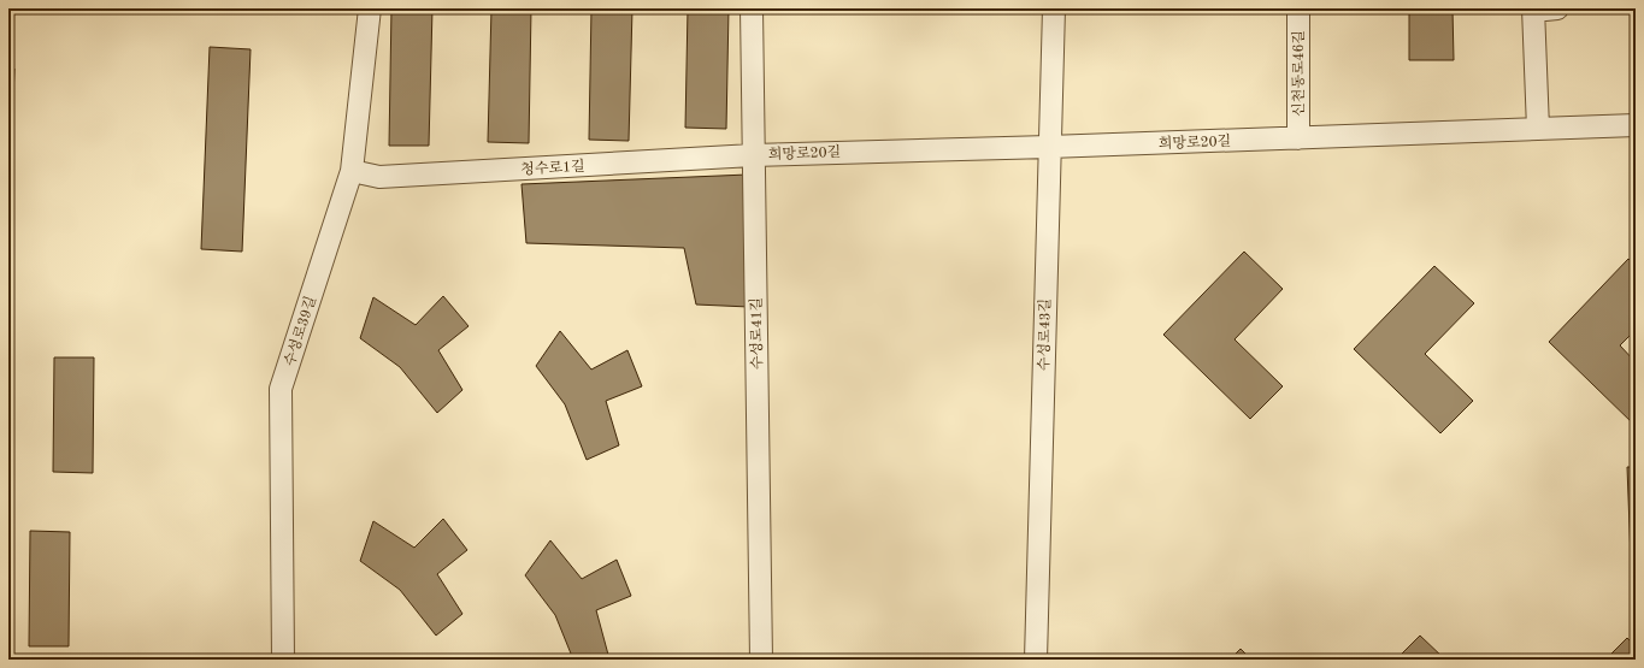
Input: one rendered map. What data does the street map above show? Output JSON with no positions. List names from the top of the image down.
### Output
{
  "streets": {
    "street": [
      "신천동로46길",
      "희망로20길",
      "청수로1길",
      "수성로39길",
      "수성로41길",
      "수성로43길"
    ]
  },
  "crossings": [
    ["신천동로46길", "희망로20길"],
    ["희망로20길", "청수로1길"],
    ["희망로20길", "수성로41길"],
    ["희망로20길", "수성로43길"],
    ["청수로1길", "수성로39길"],
    ["청수로1길", "수성로41길"]
  ]
}
